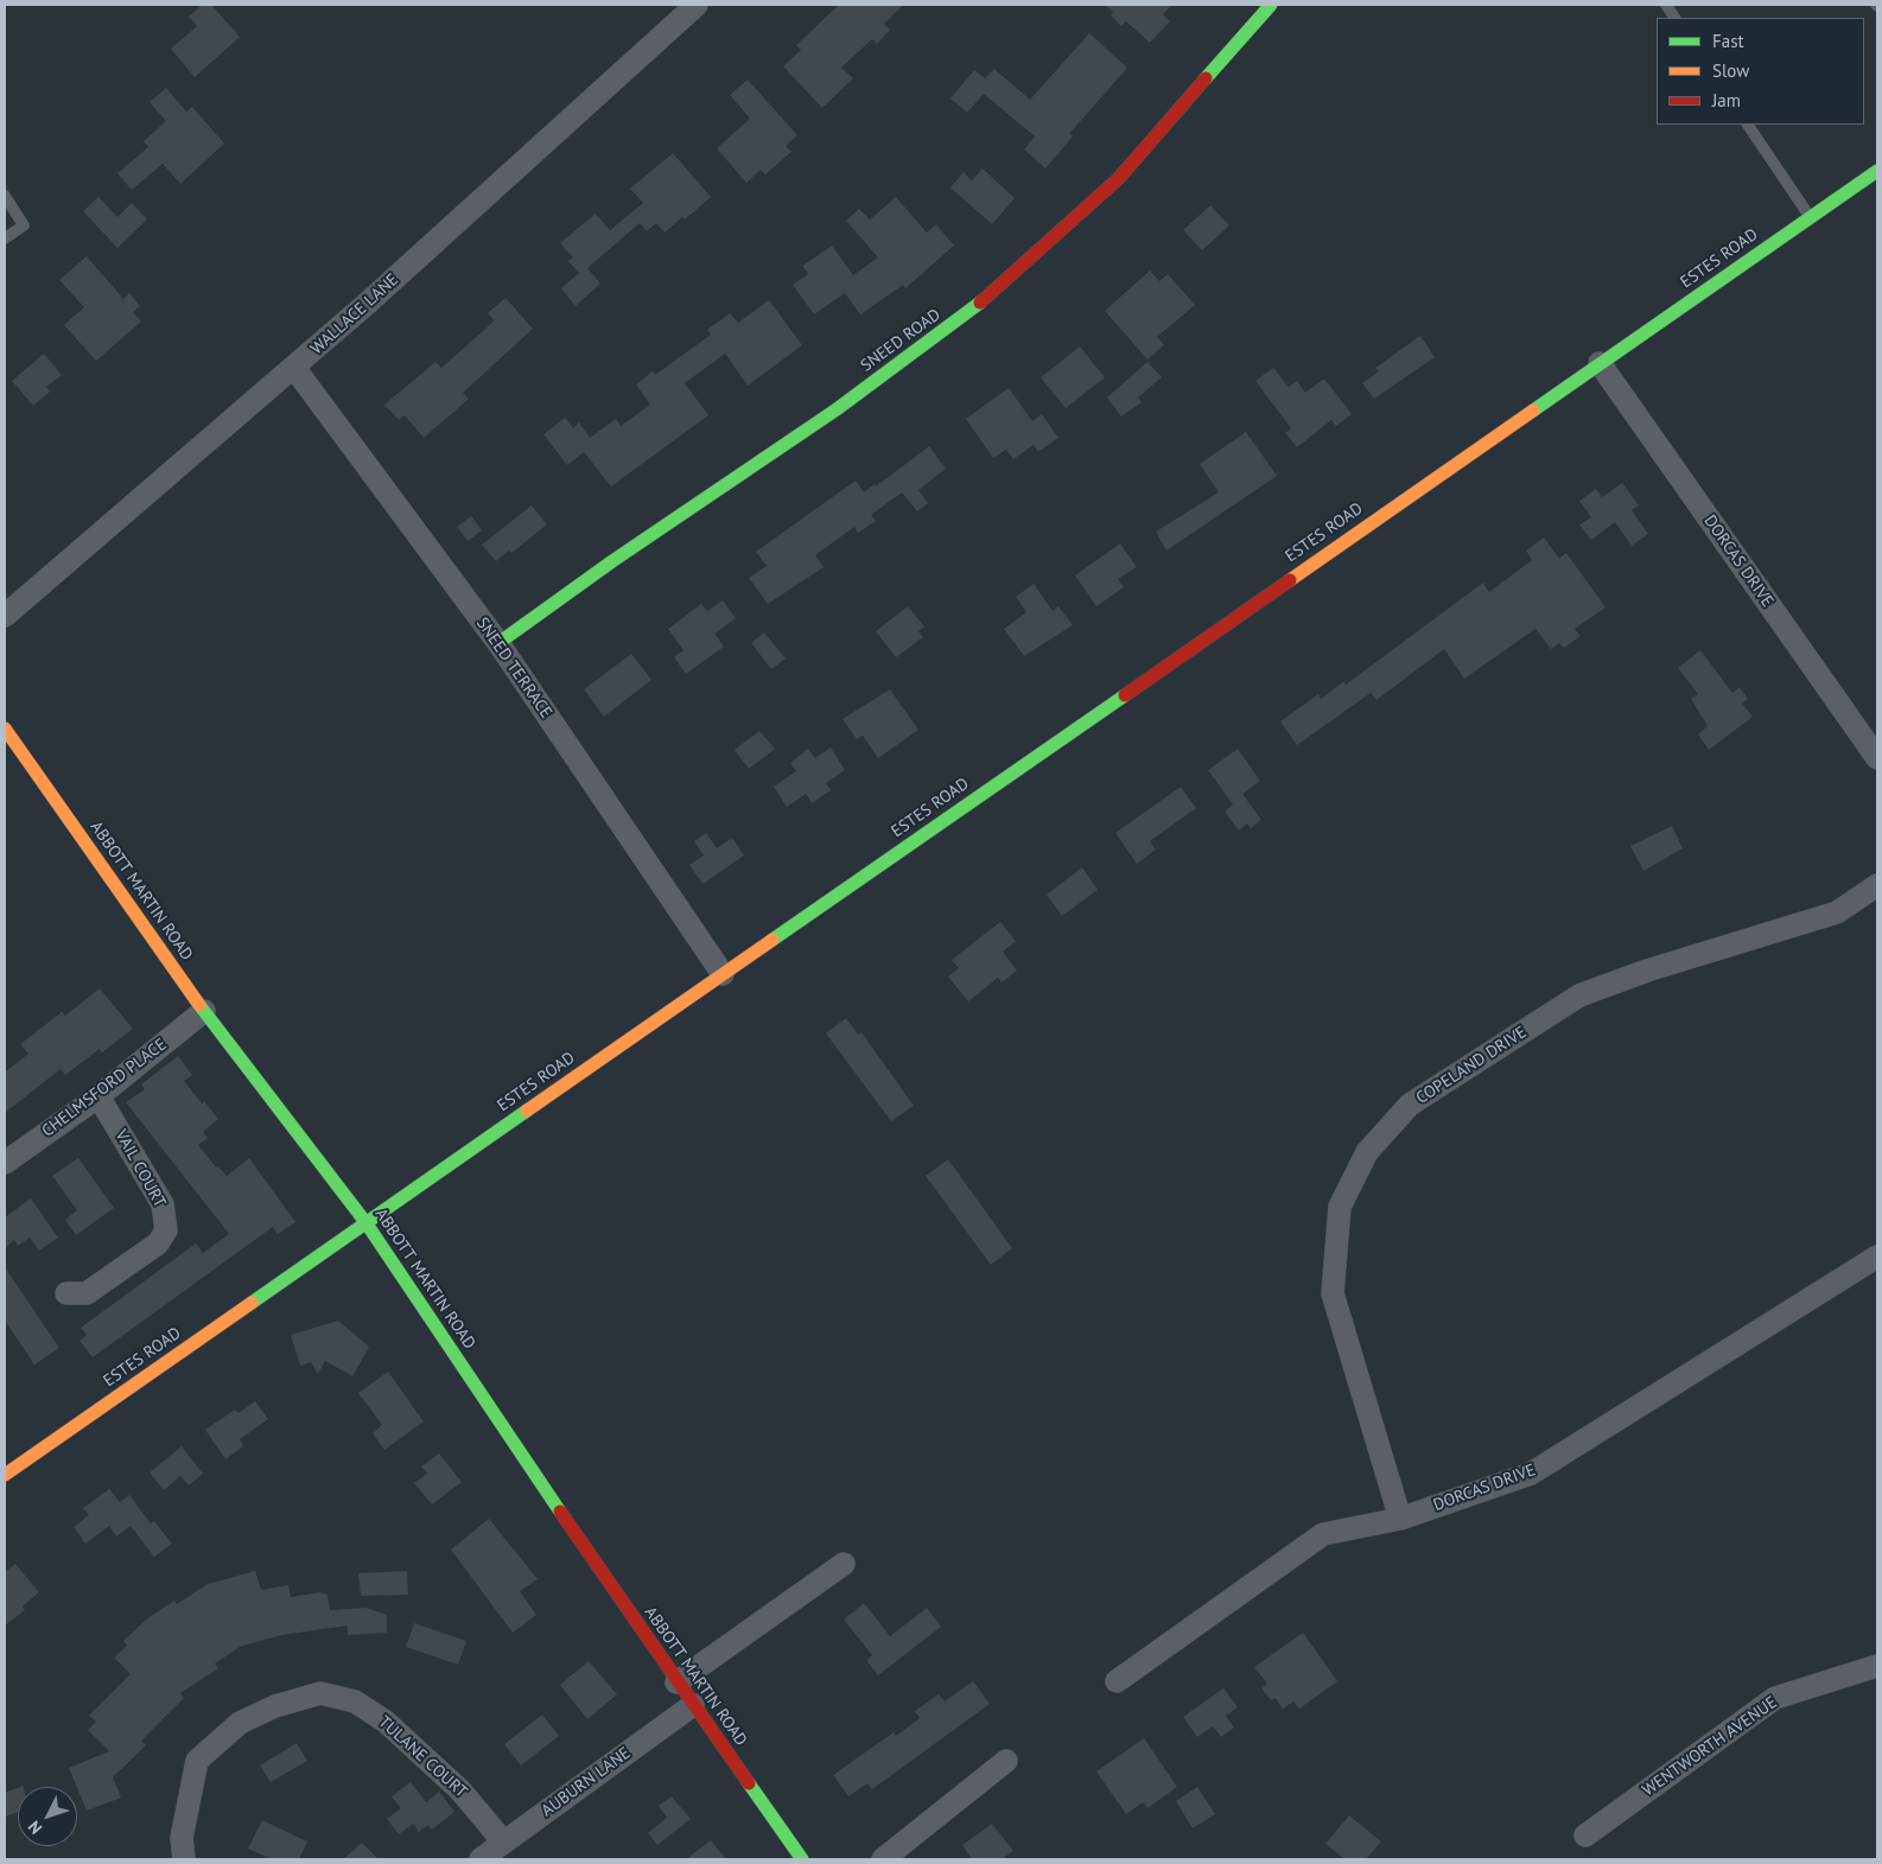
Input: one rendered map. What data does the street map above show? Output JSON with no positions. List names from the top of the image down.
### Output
{
  "streets": {
    "main road": ["ESTES ROAD", "SNEED ROAD", "ABBOTT MARTIN ROAD"],
    "street": [
      "WALLACE LANE",
      "DORCAS DRIVE",
      "SNEED TERRACE",
      "COPELAND DRIVE",
      "CHELMSFORD PLACE",
      "VAIL COURT",
      "WENTWORTH AVENUE",
      "TULANE COURT",
      "AUBURN LANE"
    ]
  },
  "crossings": [
    ["ESTES ROAD", "DORCAS DRIVE"],
    ["ESTES ROAD", "SNEED TERRACE"],
    ["ESTES ROAD", "ABBOTT MARTIN ROAD"],
    ["WALLACE LANE", "SNEED TERRACE"],
    ["SNEED ROAD", "SNEED TERRACE"],
    ["DORCAS DRIVE", "COPELAND DRIVE"],
    ["ABBOTT MARTIN ROAD", "CHELMSFORD PLACE"],
    ["ABBOTT MARTIN ROAD", "AUBURN LANE"],
    ["CHELMSFORD PLACE", "VAIL COURT"],
    ["TULANE COURT", "AUBURN LANE"]
  ],
  "legend": ["Fast", "Slow", "Jam"],
  "north": "bottom left"
}
